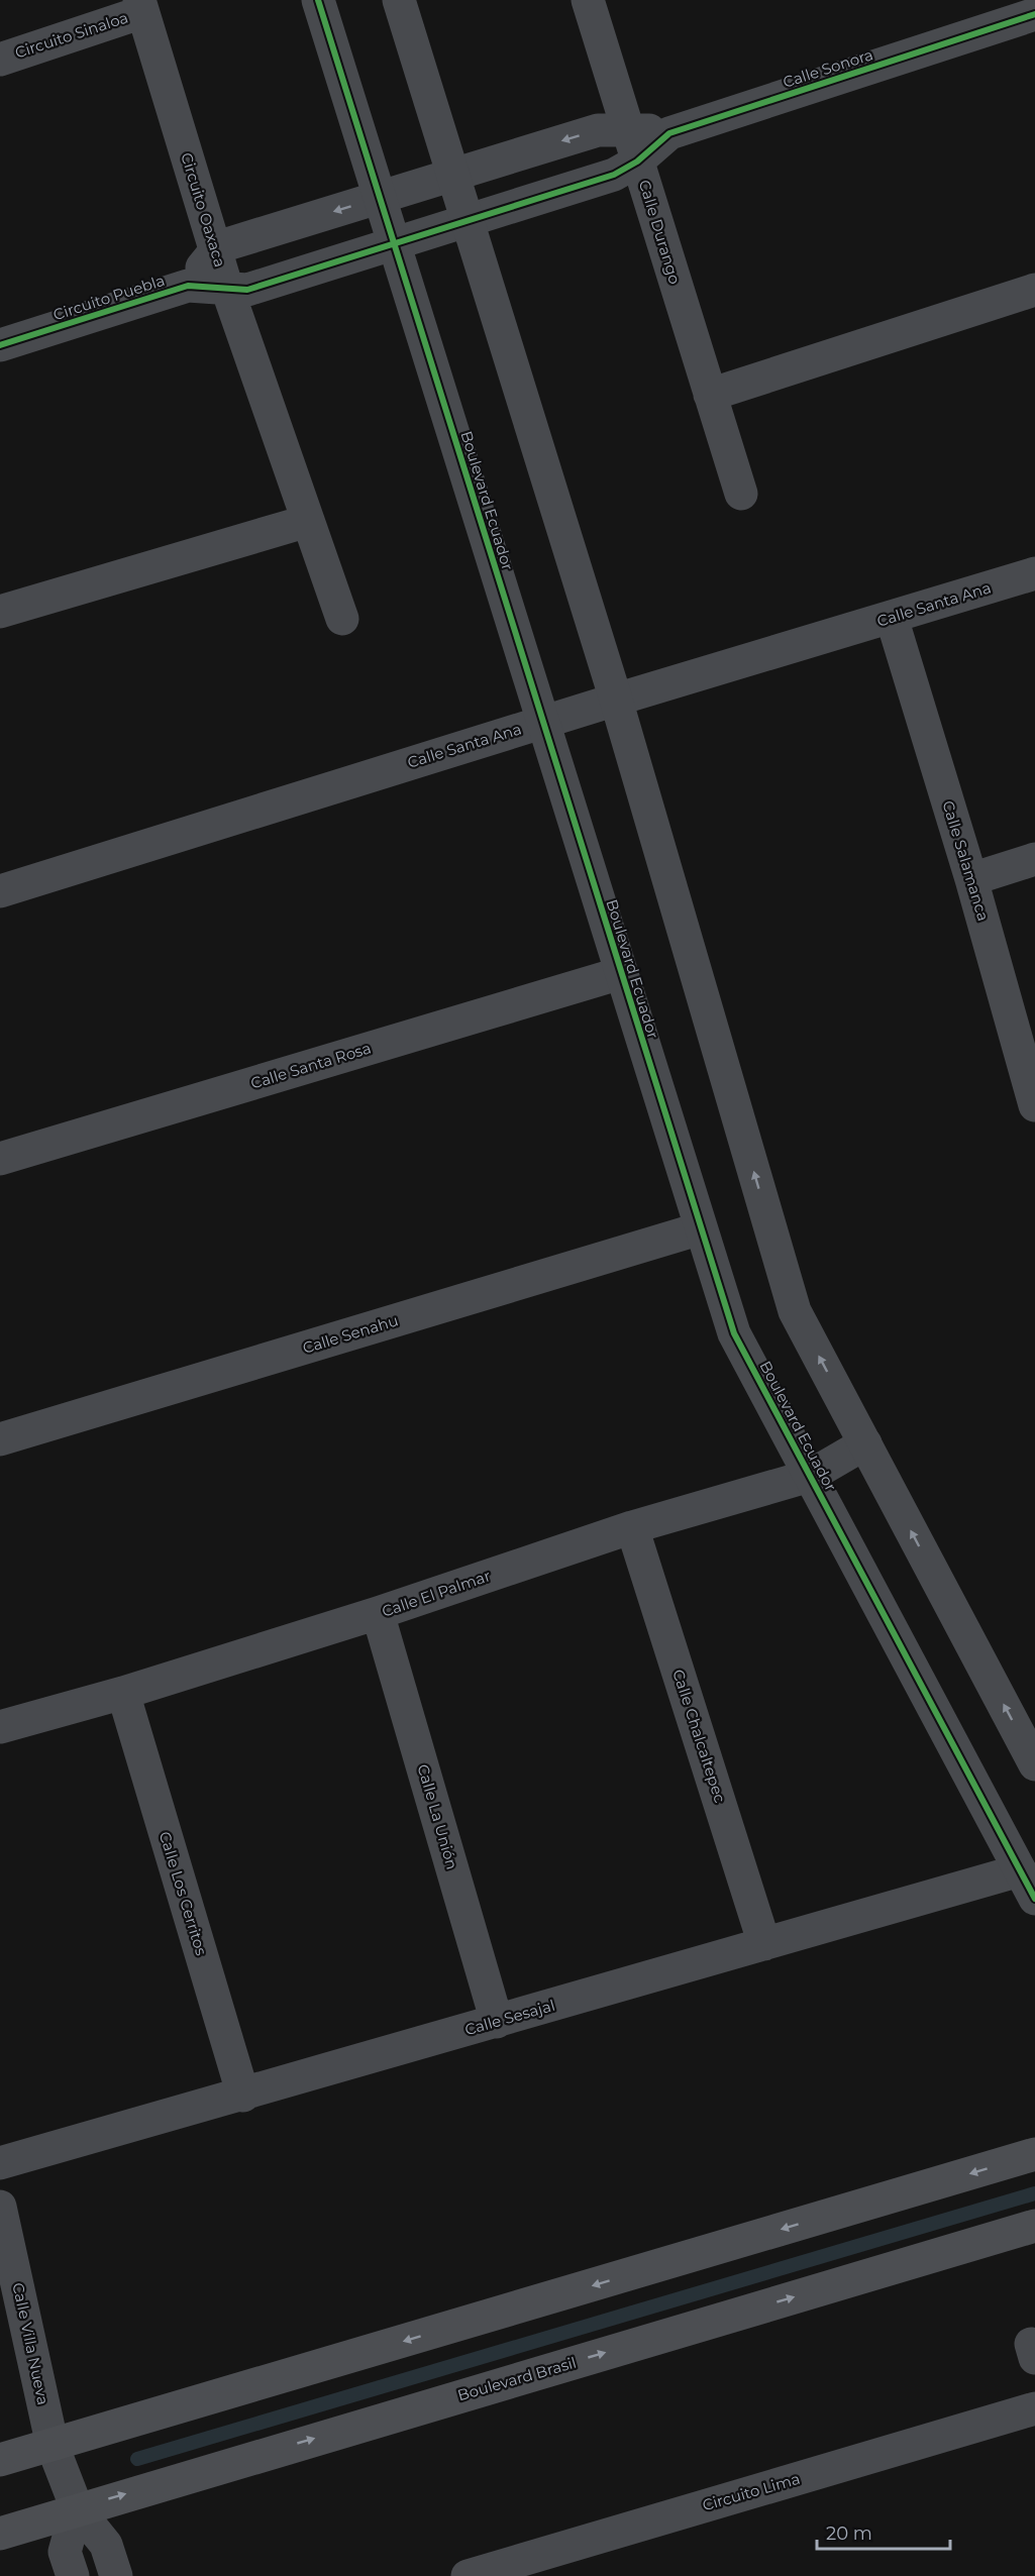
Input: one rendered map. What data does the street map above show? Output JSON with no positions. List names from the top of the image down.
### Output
{
  "streets": {
    "main road": ["Boulevard Brasil"],
    "street": [
      "Circuito Sinaloa",
      "Calle Sonora",
      "Circuito Oaxaca",
      "Calle Durango",
      "Circuito Puebla",
      "Boulevard Ecuador",
      "Calle Santa Ana",
      "Calle Salamanca",
      "Calle Santa Rosa",
      "Calle Senahu",
      "Calle El Palmar",
      "Calle Chalcaltepec",
      "Calle La Unión",
      "Calle Los Cerritos",
      "Calle Sesajal",
      "Calle Villa Nueva",
      "Circuito Lima"
    ]
  },
  "crossings": [
    ["Circuito Sinaloa", "Circuito Oaxaca"],
    ["Calle Sonora", "Circuito Oaxaca"],
    ["Calle Sonora", "Calle Durango"],
    ["Calle Sonora", "Circuito Puebla"],
    ["Calle Sonora", "Boulevard Ecuador"],
    ["Circuito Oaxaca", "Circuito Puebla"],
    ["Circuito Puebla", "Boulevard Ecuador"],
    ["Boulevard Ecuador", "Calle Santa Ana"],
    ["Boulevard Ecuador", "Calle Santa Rosa"],
    ["Boulevard Ecuador", "Calle Senahu"],
    ["Boulevard Ecuador", "Calle El Palmar"],
    ["Boulevard Ecuador", "Calle Sesajal"],
    ["Calle Santa Ana", "Calle Salamanca"],
    ["Calle El Palmar", "Calle Chalcaltepec"],
    ["Calle El Palmar", "Calle La Unión"],
    ["Calle El Palmar", "Calle Los Cerritos"],
    ["Calle Chalcaltepec", "Calle Sesajal"],
    ["Calle La Unión", "Calle Sesajal"],
    ["Calle Los Cerritos", "Calle Sesajal"],
    ["Calle Villa Nueva", "Boulevard Brasil"]
  ],
  "scale_bar": "20 m"
}
